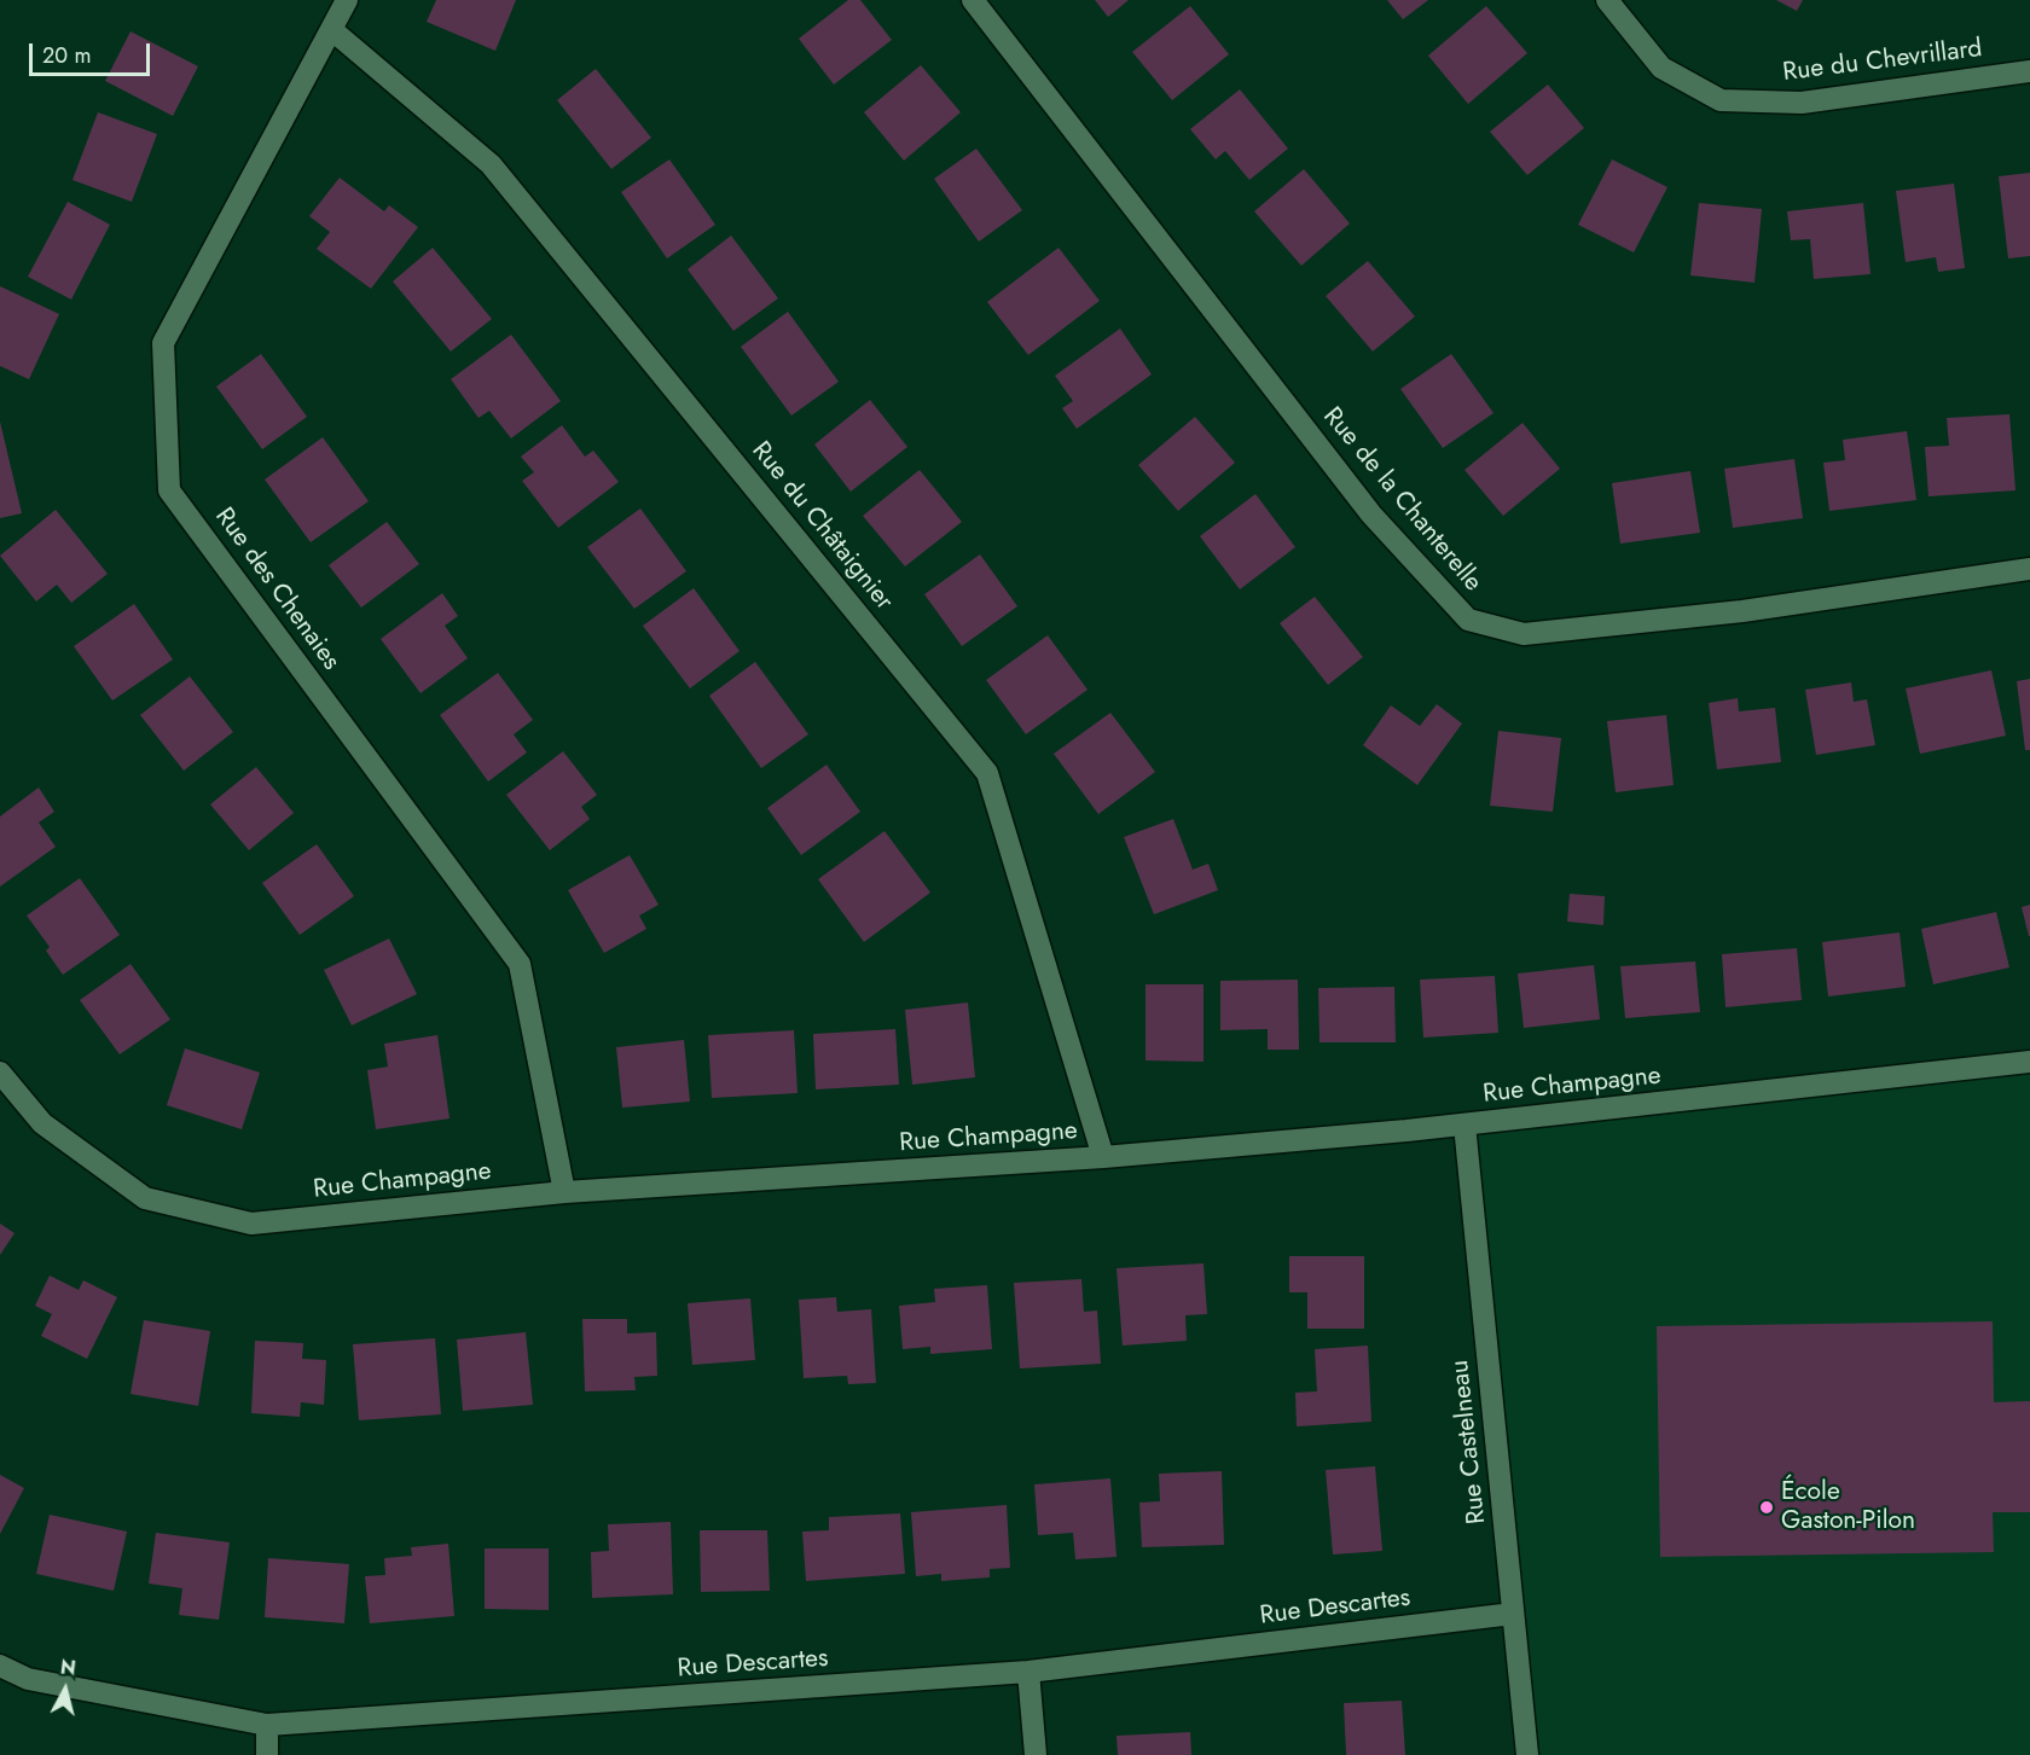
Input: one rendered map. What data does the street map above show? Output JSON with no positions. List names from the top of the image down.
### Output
{
  "streets": {
    "street": [
      "Rue du Chevrillard",
      "Rue de la Chanterelle",
      "Rue du Châtaignier",
      "Rue des Chenaies",
      "Rue Champagne",
      "Rue Castelneau",
      "Rue Descartes"
    ]
  },
  "crossings": [
    ["Rue du Châtaignier", "Rue des Chenaies"],
    ["Rue du Châtaignier", "Rue Champagne"],
    ["Rue des Chenaies", "Rue Champagne"],
    ["Rue Champagne", "Rue Castelneau"],
    ["Rue Castelneau", "Rue Descartes"]
  ],
  "places": ["École Gaston-Pilon"],
  "scale_bar": "20 m",
  "north": "top"
}
